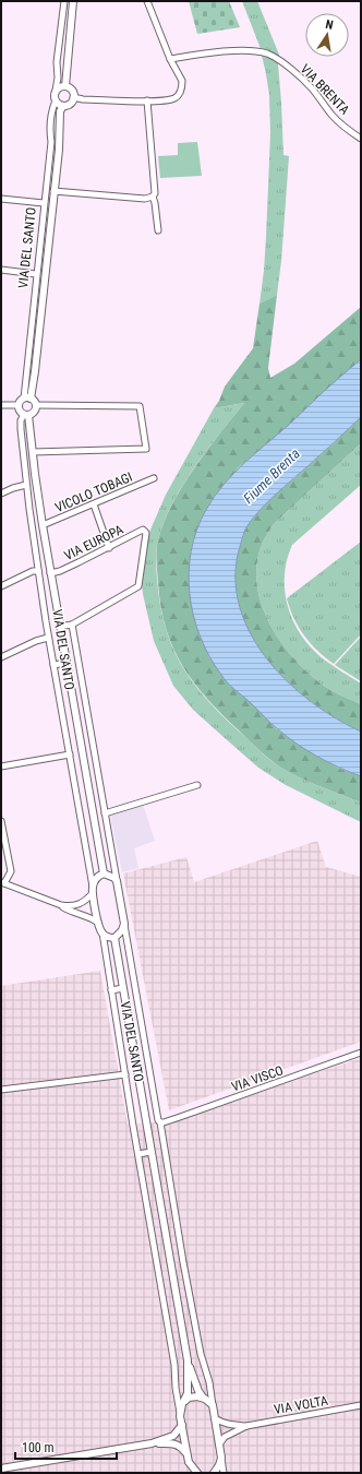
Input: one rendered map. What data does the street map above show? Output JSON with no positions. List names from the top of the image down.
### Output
{
  "streets": {
    "street": [
      "VIA BRENTA",
      "VIA DEL SANTO",
      "VICOLO TOBAGI",
      "VIA EUROPA",
      "VIA VISCO",
      "VIA VOLTA"
    ]
  },
  "crossings": [
    ["VIA DEL SANTO", "VIA EUROPA"],
    ["VIA DEL SANTO", "VIA VISCO"]
  ],
  "water": ["Fiume Brenta"],
  "scale_bar": "100 m",
  "north": "top"
}
